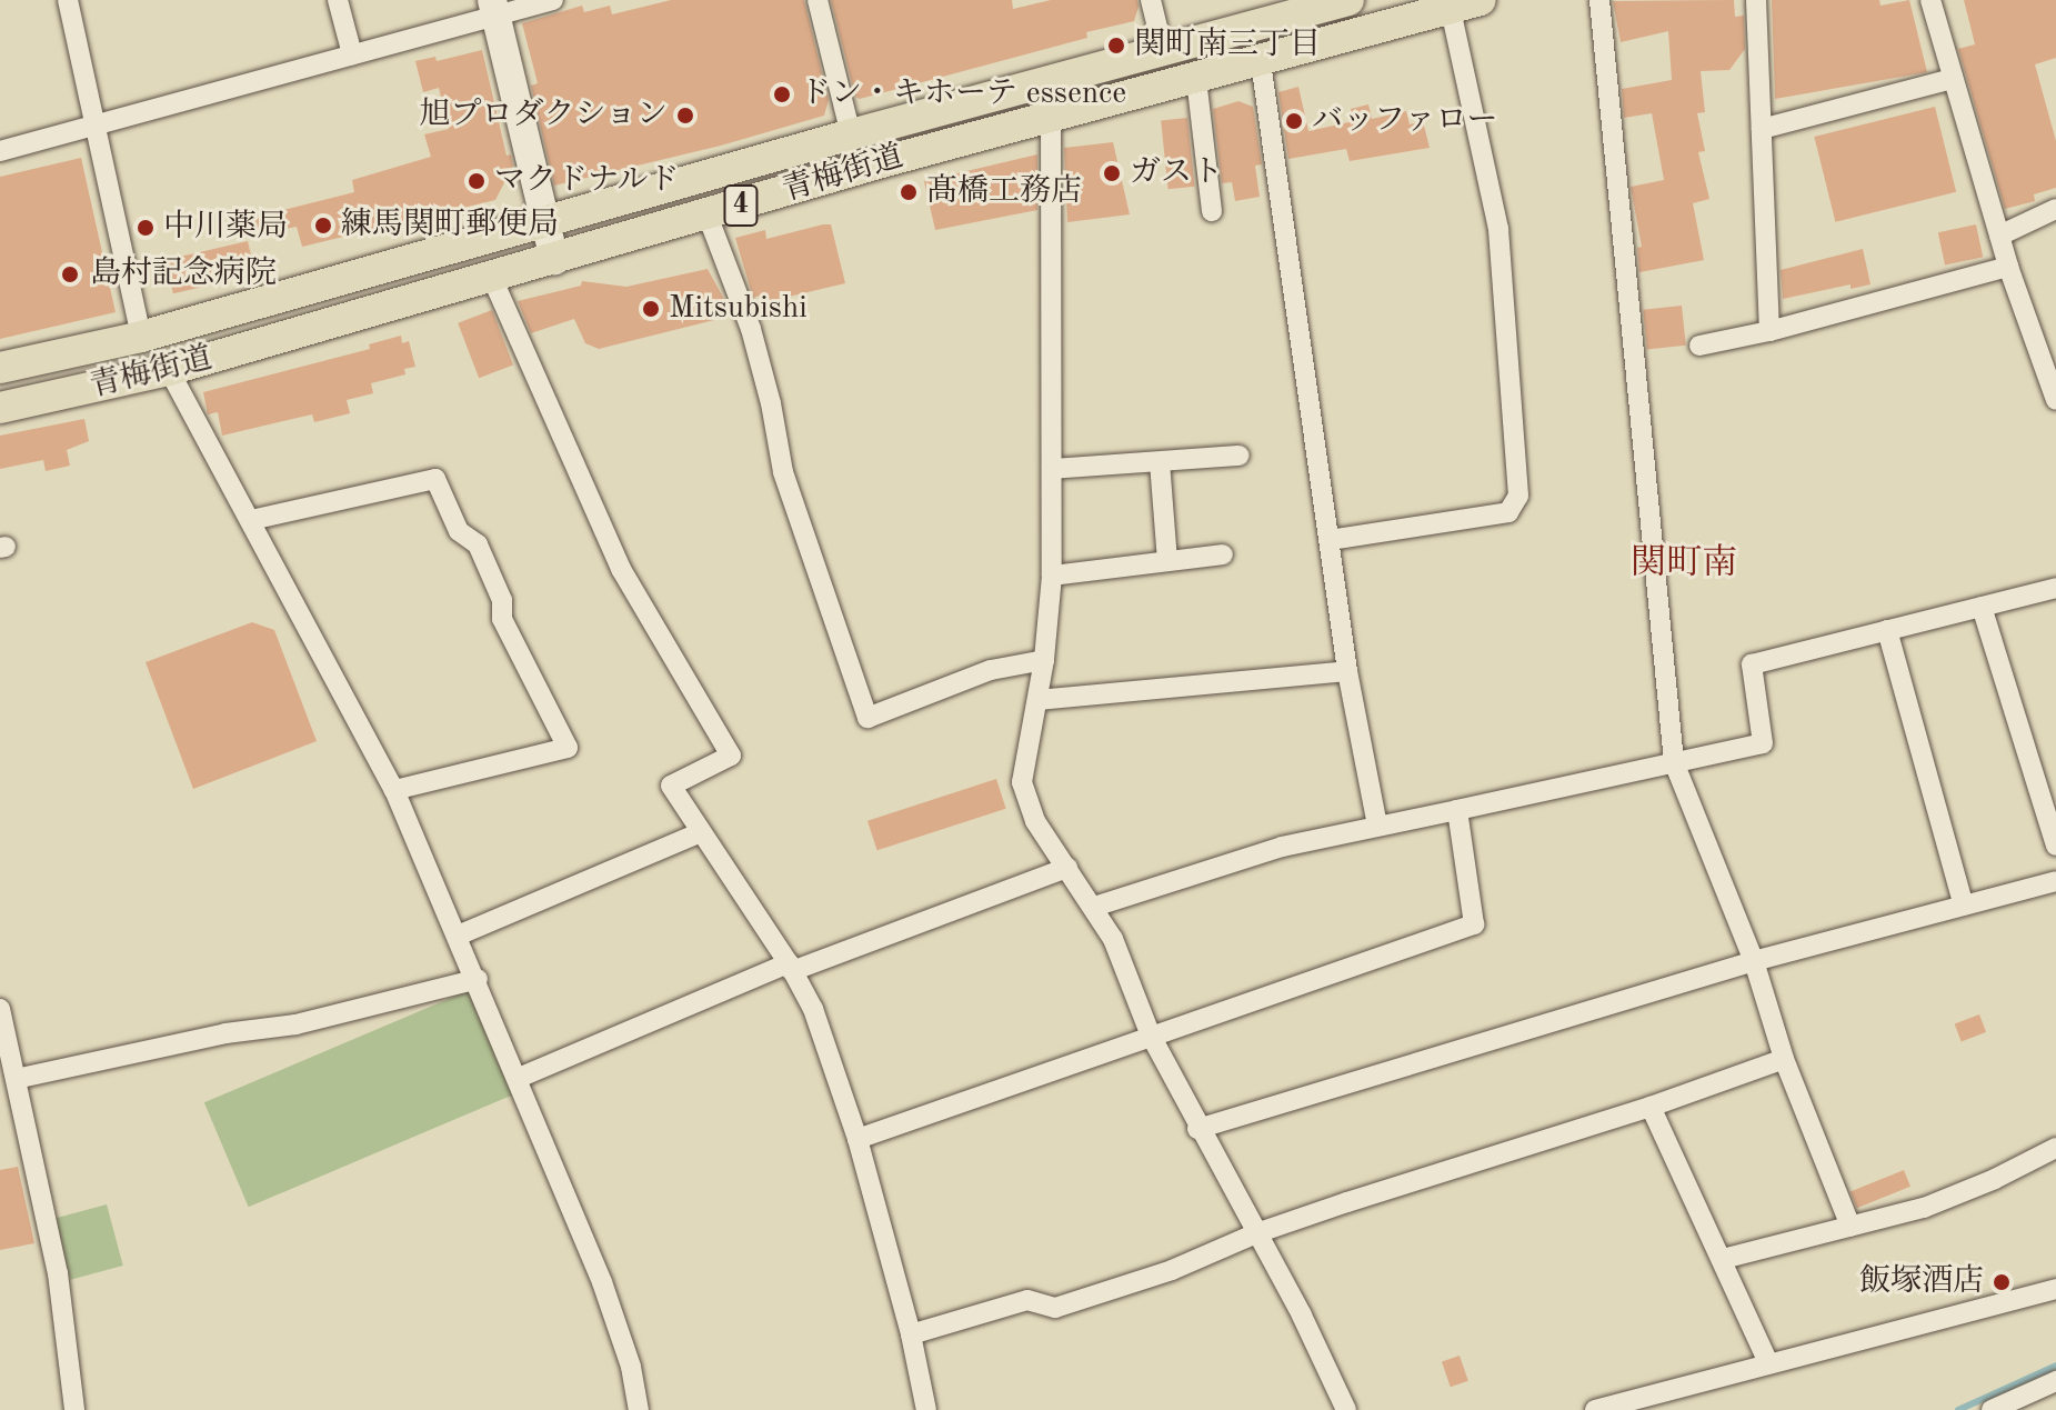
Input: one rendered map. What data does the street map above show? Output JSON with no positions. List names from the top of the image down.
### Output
{
  "streets": {
    "main road": ["青梅街道", "4"]
  },
  "districts": ["関町南"],
  "places": [
    "関町南三丁目",
    "ドン・キホーテ essence",
    "旭プロダクション",
    "バッファロー",
    "ガスト",
    "マクドナルド",
    "髙橋工務店",
    "練馬関町郵便局",
    "中川薬局",
    "島村記念病院",
    "Mitsubishi",
    "飯塚酒店"
  ]
}
